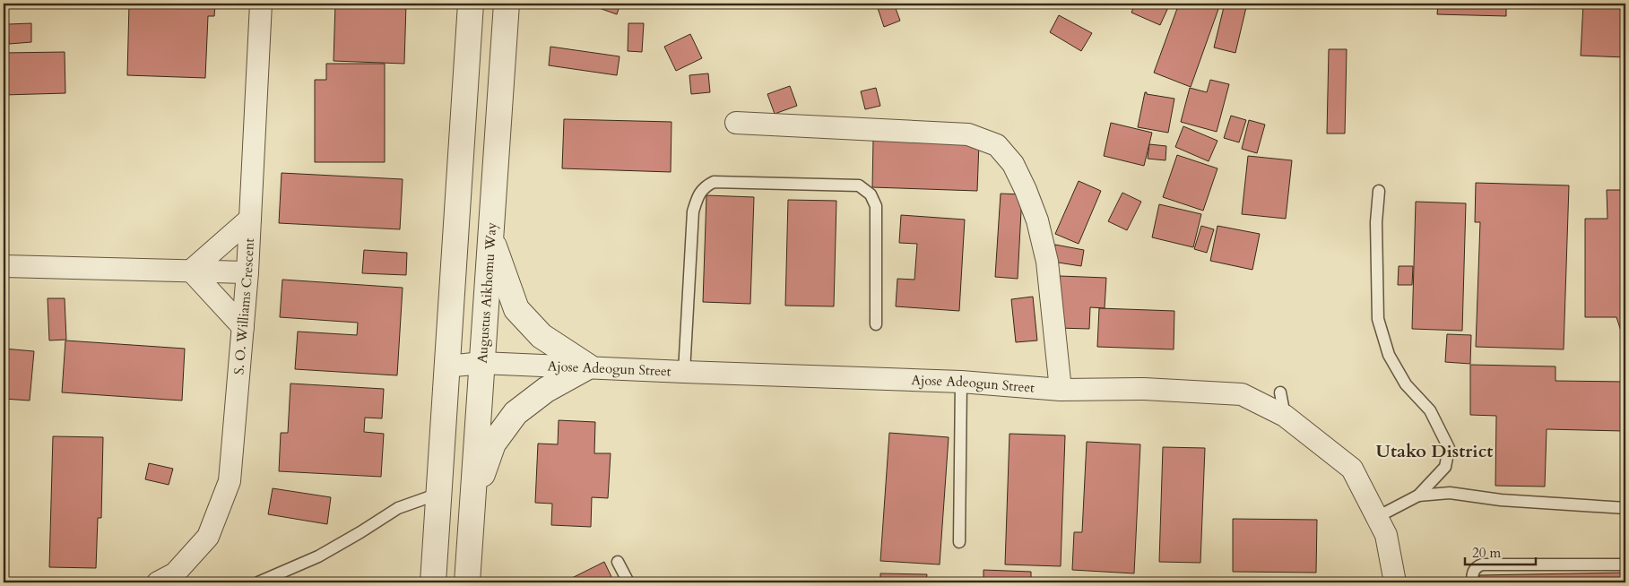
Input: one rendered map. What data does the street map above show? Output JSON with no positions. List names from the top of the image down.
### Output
{
  "streets": {
    "street": ["Augustus Aikhomu Way", "S. O. Williams Crescent", "Ajose Adeogun Street"]
  },
  "crossings": [
    ["Augustus Aikhomu Way", "Ajose Adeogun Street"]
  ],
  "districts": ["Utako District"],
  "scale_bar": "20 m"
}
